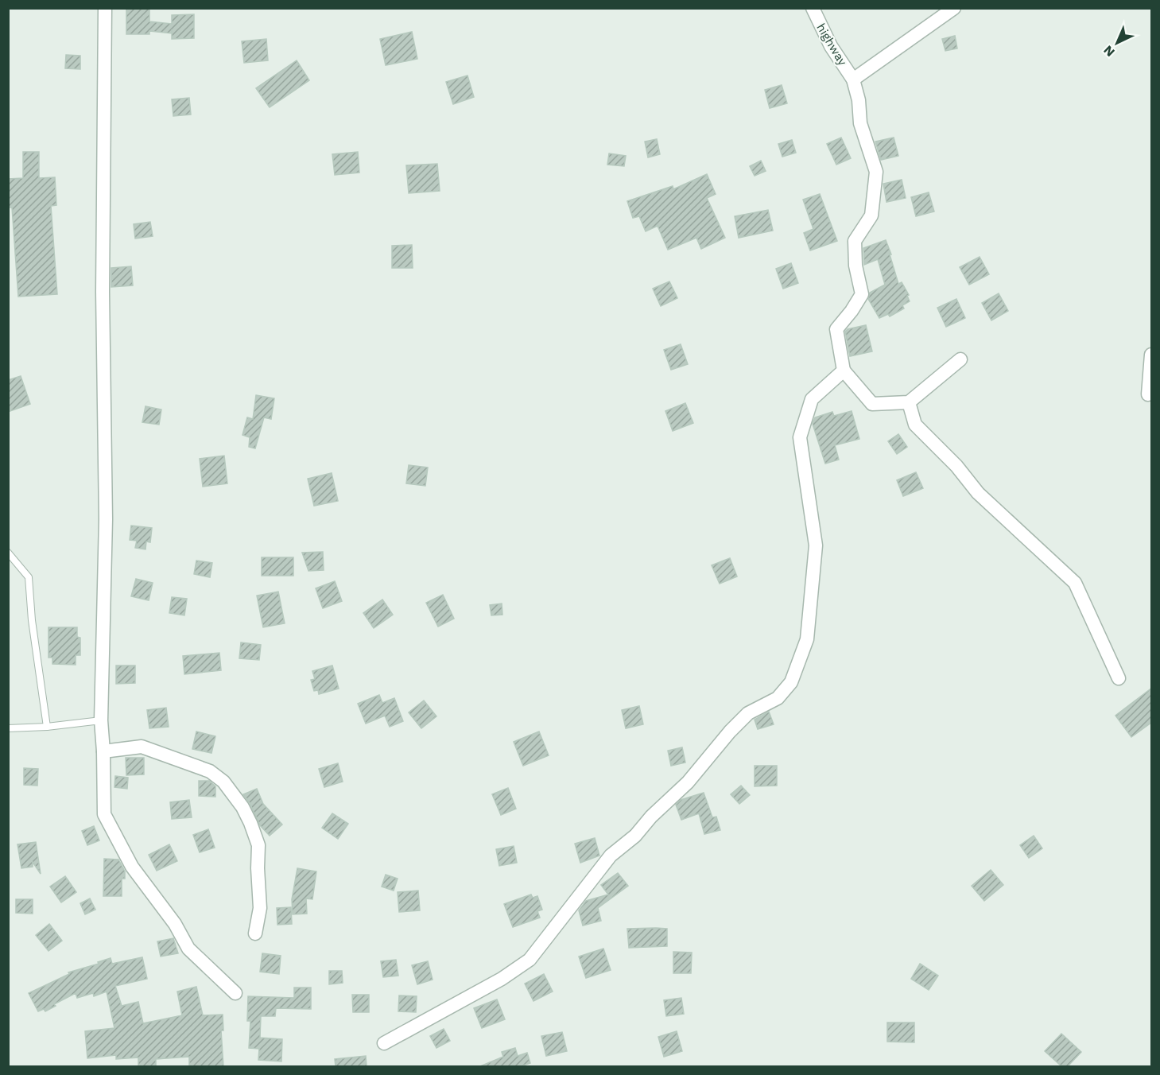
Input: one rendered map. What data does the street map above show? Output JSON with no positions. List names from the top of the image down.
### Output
{
  "streets": {
    "street": ["highway"]
  },
  "north": "bottom left"
}
